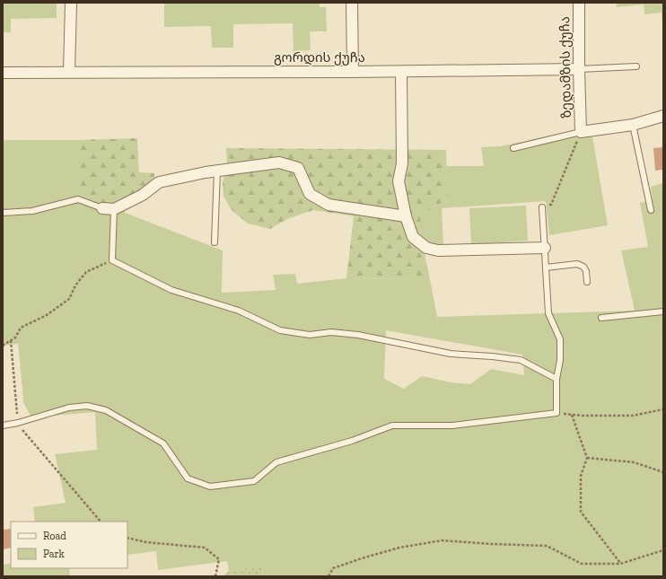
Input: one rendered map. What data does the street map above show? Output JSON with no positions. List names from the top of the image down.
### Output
{
  "streets": {
    "street": ["გორდის ქუჩა", "ზედამზის ქუჩა"]
  },
  "crossings": [
    ["გორდის ქუჩა", "ზედამზის ქუჩა"]
  ],
  "legend": ["Road", "Park"]
}
